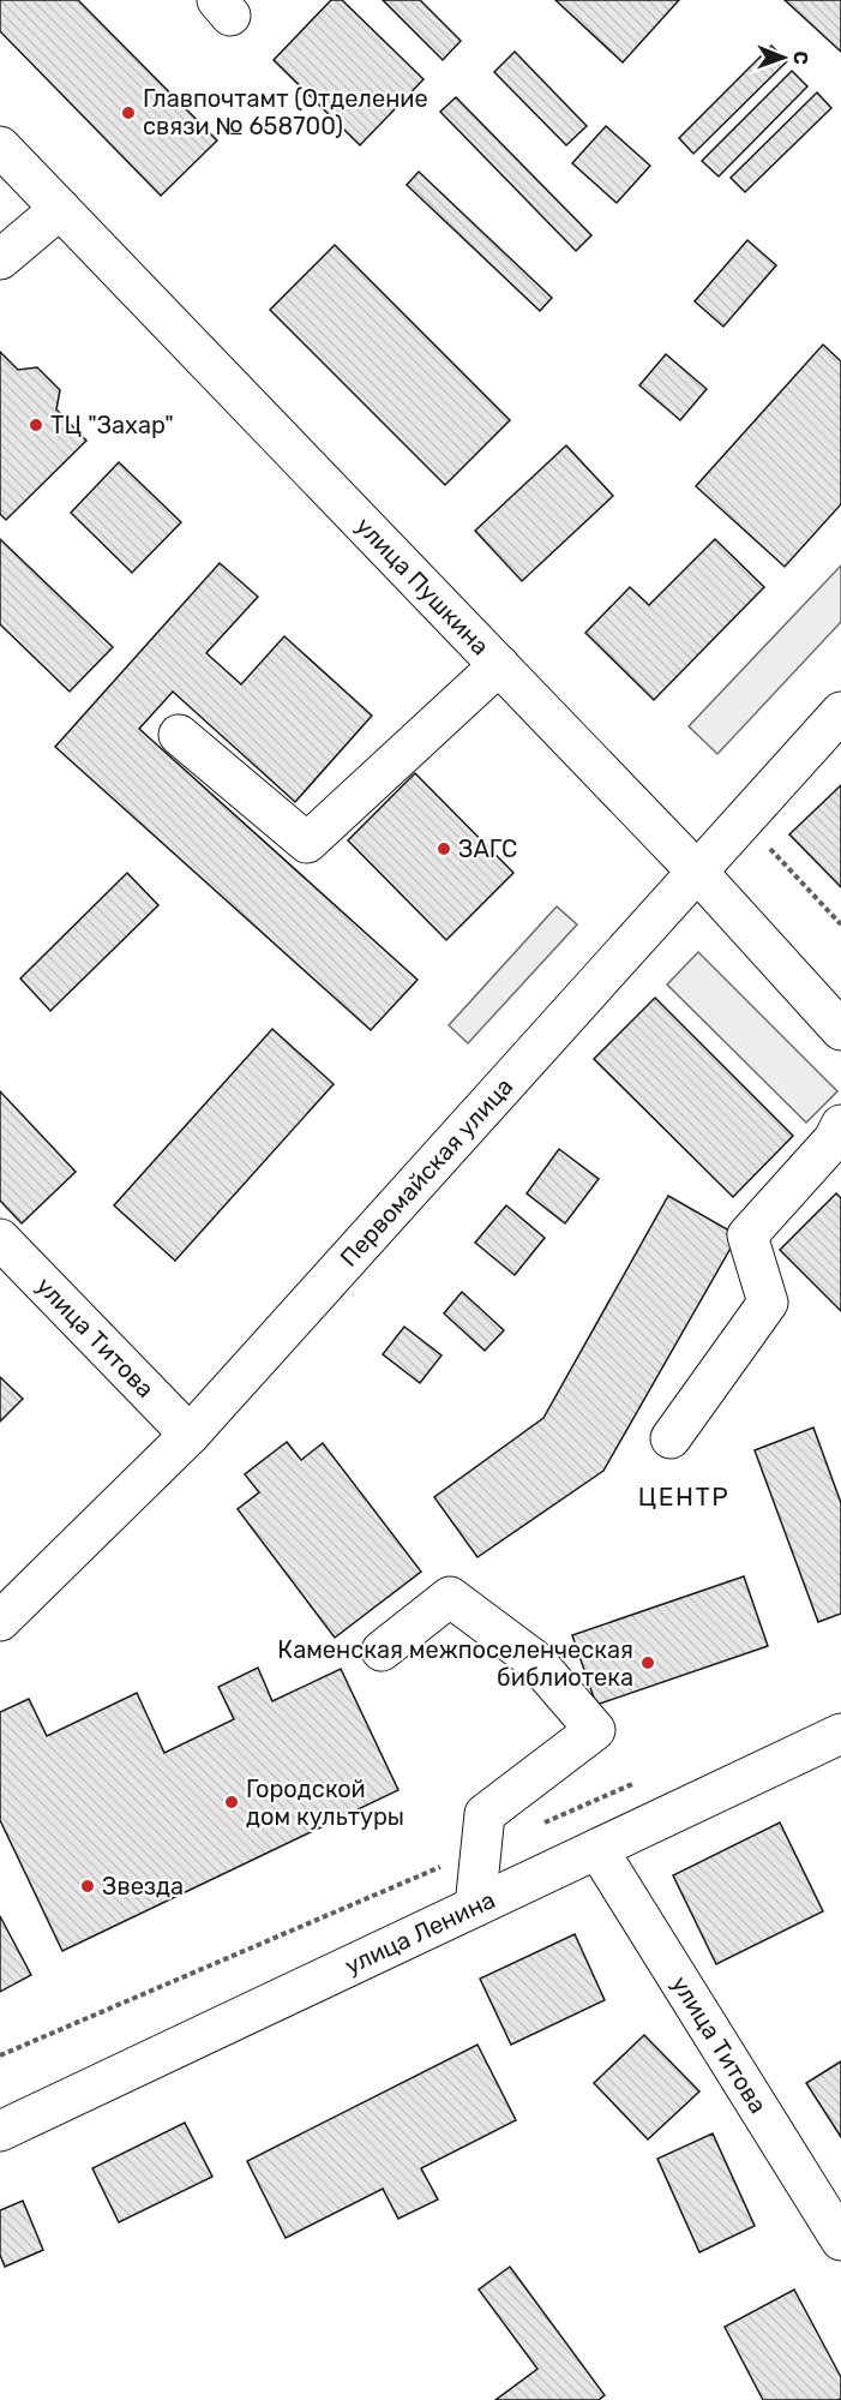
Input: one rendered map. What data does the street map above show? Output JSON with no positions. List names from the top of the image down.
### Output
{
  "streets": {
    "street": [
      "улица Пушкина",
      "Первомайская улица",
      "улица Титова",
      "улица Ленина"
    ]
  },
  "crossings": [
    ["улица Пушкина", "Первомайская улица"],
    ["Первомайская улица", "улица Титова"],
    ["улица Титова", "улица Ленина"]
  ],
  "districts": ["ЦЕНТР"],
  "places": [
    "Главпочтамт (Отделение связи № 658700)",
    "ТЦ \"Захар\"",
    "ЗАГС",
    "Каменская межпоселенческая библиотека",
    "Городской дом культуры",
    "Звезда"
  ],
  "north": "right"
}
